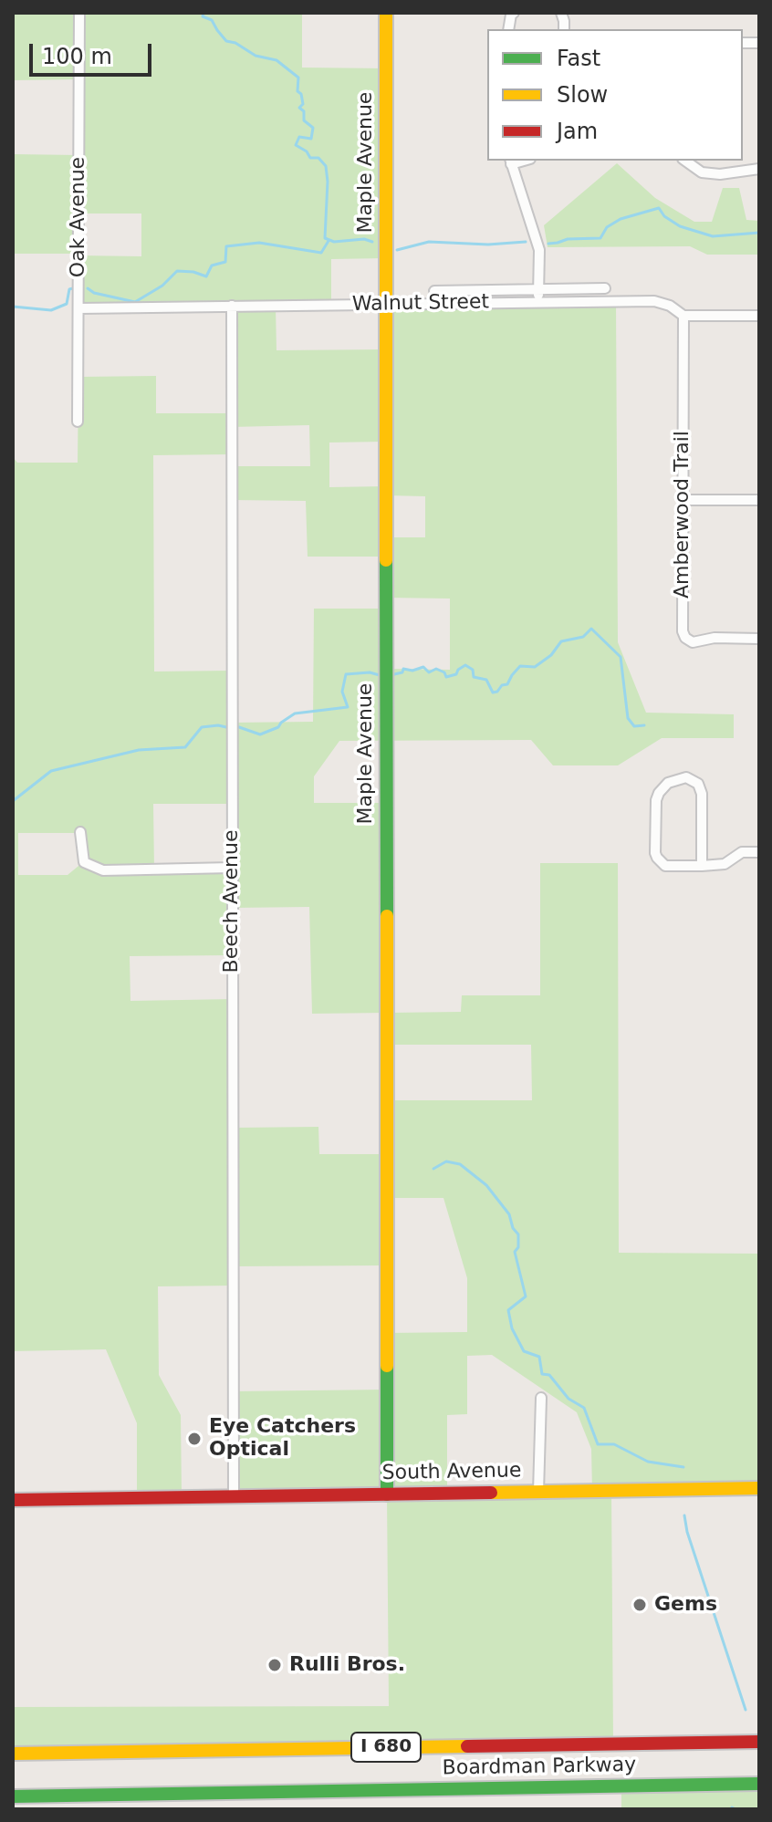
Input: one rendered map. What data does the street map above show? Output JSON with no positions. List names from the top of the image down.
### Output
{
  "streets": {
    "main road": [
      "Maple Avenue",
      "South Avenue",
      "I 680",
      "Boardman Parkway"
    ],
    "street": [
      "Oak Avenue",
      "Walnut Street",
      "Amberwood Trail",
      "Beech Avenue"
    ]
  },
  "crossings": [
    ["Maple Avenue", "Walnut Street"],
    ["Maple Avenue", "South Avenue"],
    ["Oak Avenue", "Walnut Street"],
    ["Walnut Street", "Amberwood Trail"],
    ["Walnut Street", "Beech Avenue"],
    ["Beech Avenue", "South Avenue"]
  ],
  "places": ["Eye Catchers Optical", "Gems", "Rulli Bros."],
  "legend": ["Fast", "Slow", "Jam"],
  "scale_bar": "100 m"
}
